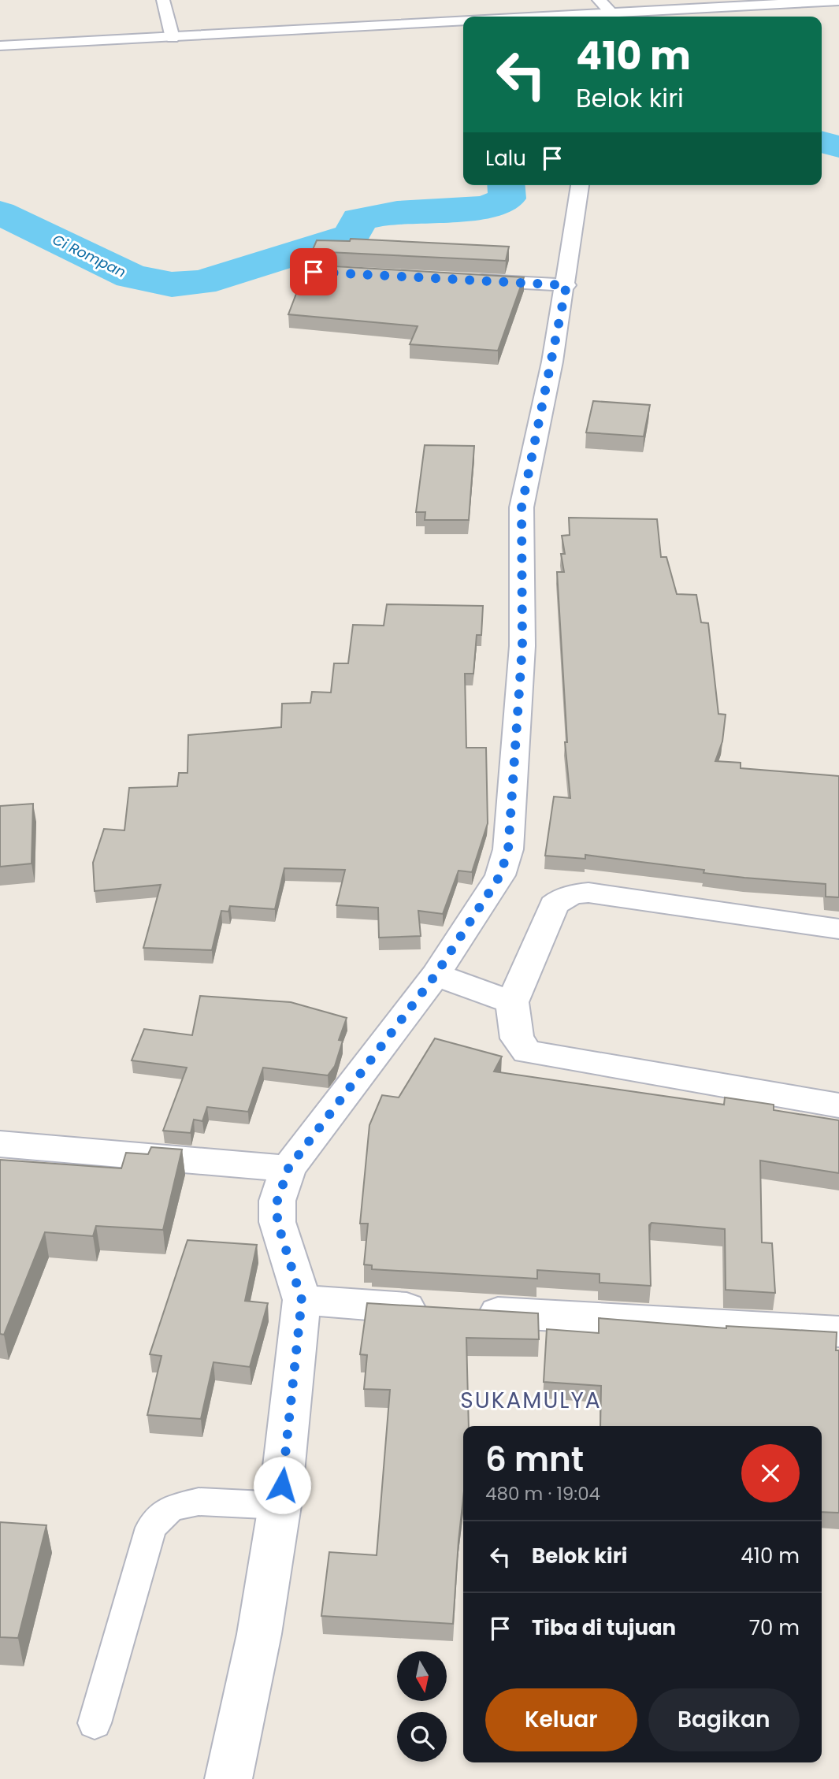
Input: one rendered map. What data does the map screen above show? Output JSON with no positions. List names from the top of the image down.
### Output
{
  "districts": ["SUKAMULYA"],
  "water": ["Ci Rompan"],
  "north": "bottom",
  "page": {
    "turn": ["410 m", "Belok kiri"],
    "then": "Lalu",
    "heading": ["6 mnt", "480 m · 19:04"],
    "list": [
      {
        "name": "Belok kiri",
        "value": "410 m"
      },
      {
        "name": "Tiba di tujuan",
        "value": "70 m"
      }
    ],
    "buttons": ["Keluar", "Bagikan"]
  }
}
